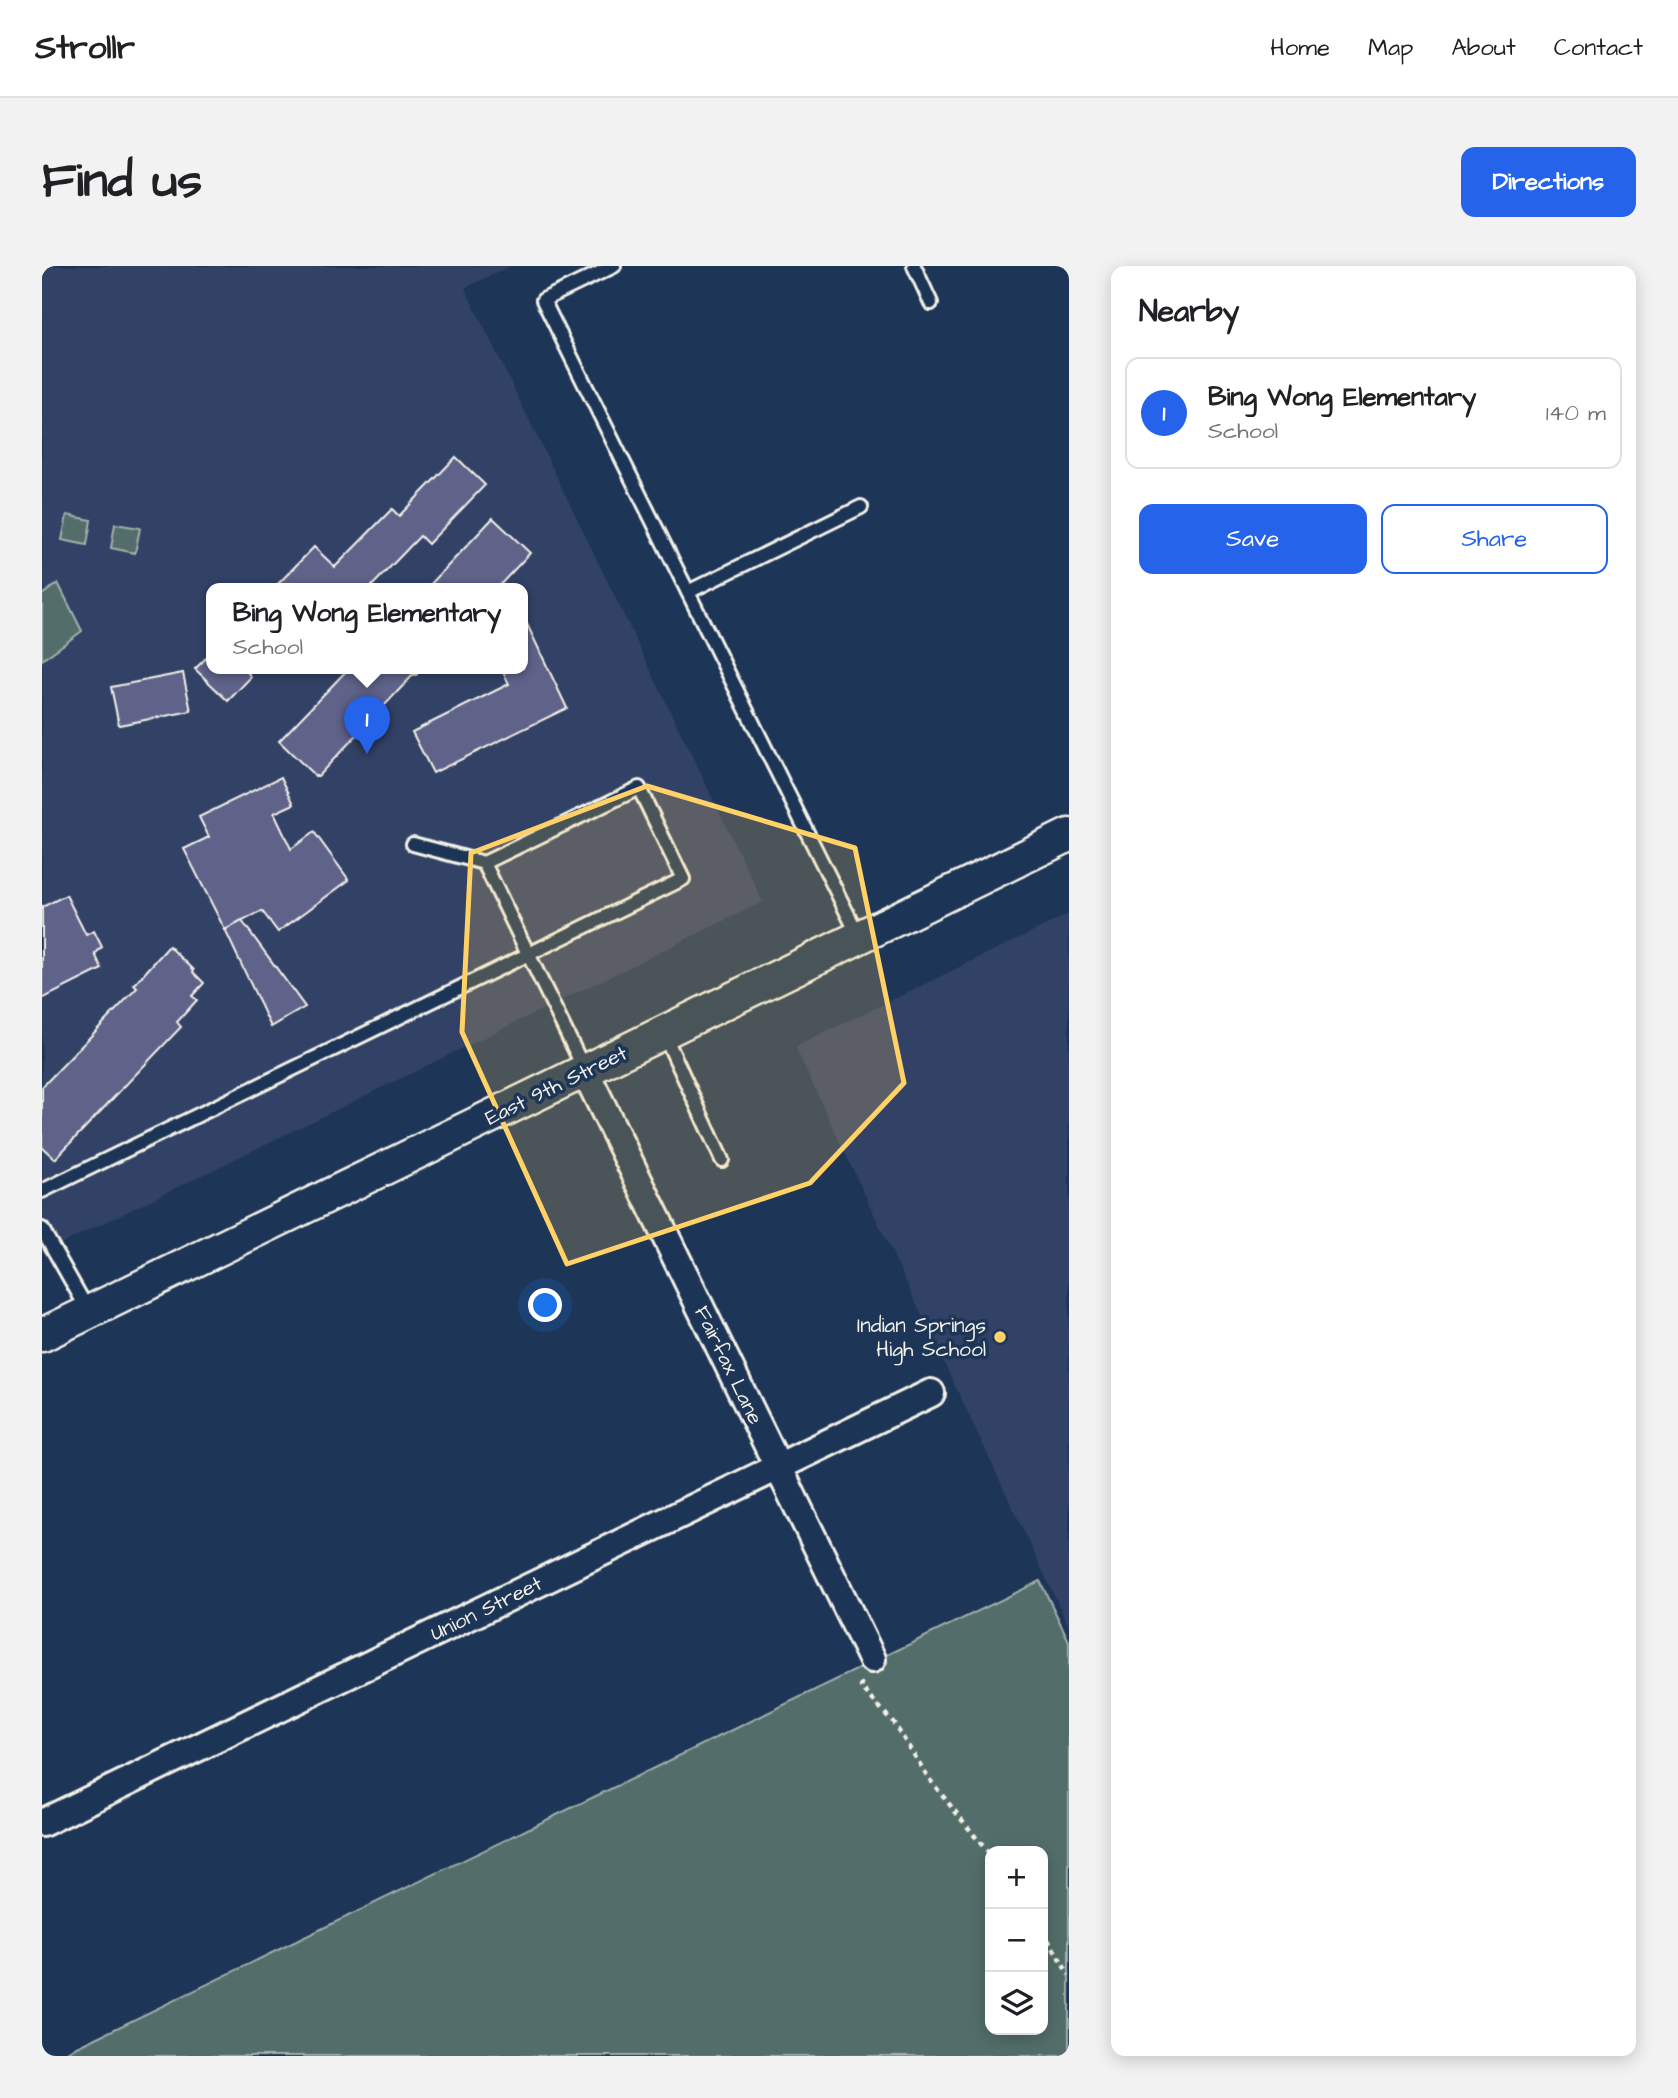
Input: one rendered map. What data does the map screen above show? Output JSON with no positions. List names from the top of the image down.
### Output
{
  "streets": {
    "street": ["East 9th Street", "Fairfax Lane", "Union Street"]
  },
  "crossings": [
    ["East 9th Street", "Fairfax Lane"],
    ["Fairfax Lane", "Union Street"]
  ],
  "places": ["Indian Springs High School"],
  "page": {
    "header": "Strollr",
    "nav": [
      "Home",
      "Map",
      "About",
      "Contact"
    ],
    "buttons": [
      "Directions",
      ["Save", "Share"]
    ],
    "title": "Find us",
    "heading": "Nearby",
    "list": [
      {
        "mark": "1",
        "name": "Bing Wong Elementary",
        "note": "School",
        "value": "140 m"
      }
    ],
    "popup": ["Bing Wong Elementary", "School"],
    "pins": "1",
    "map_buttons": ["+", "−"]
  }
}
